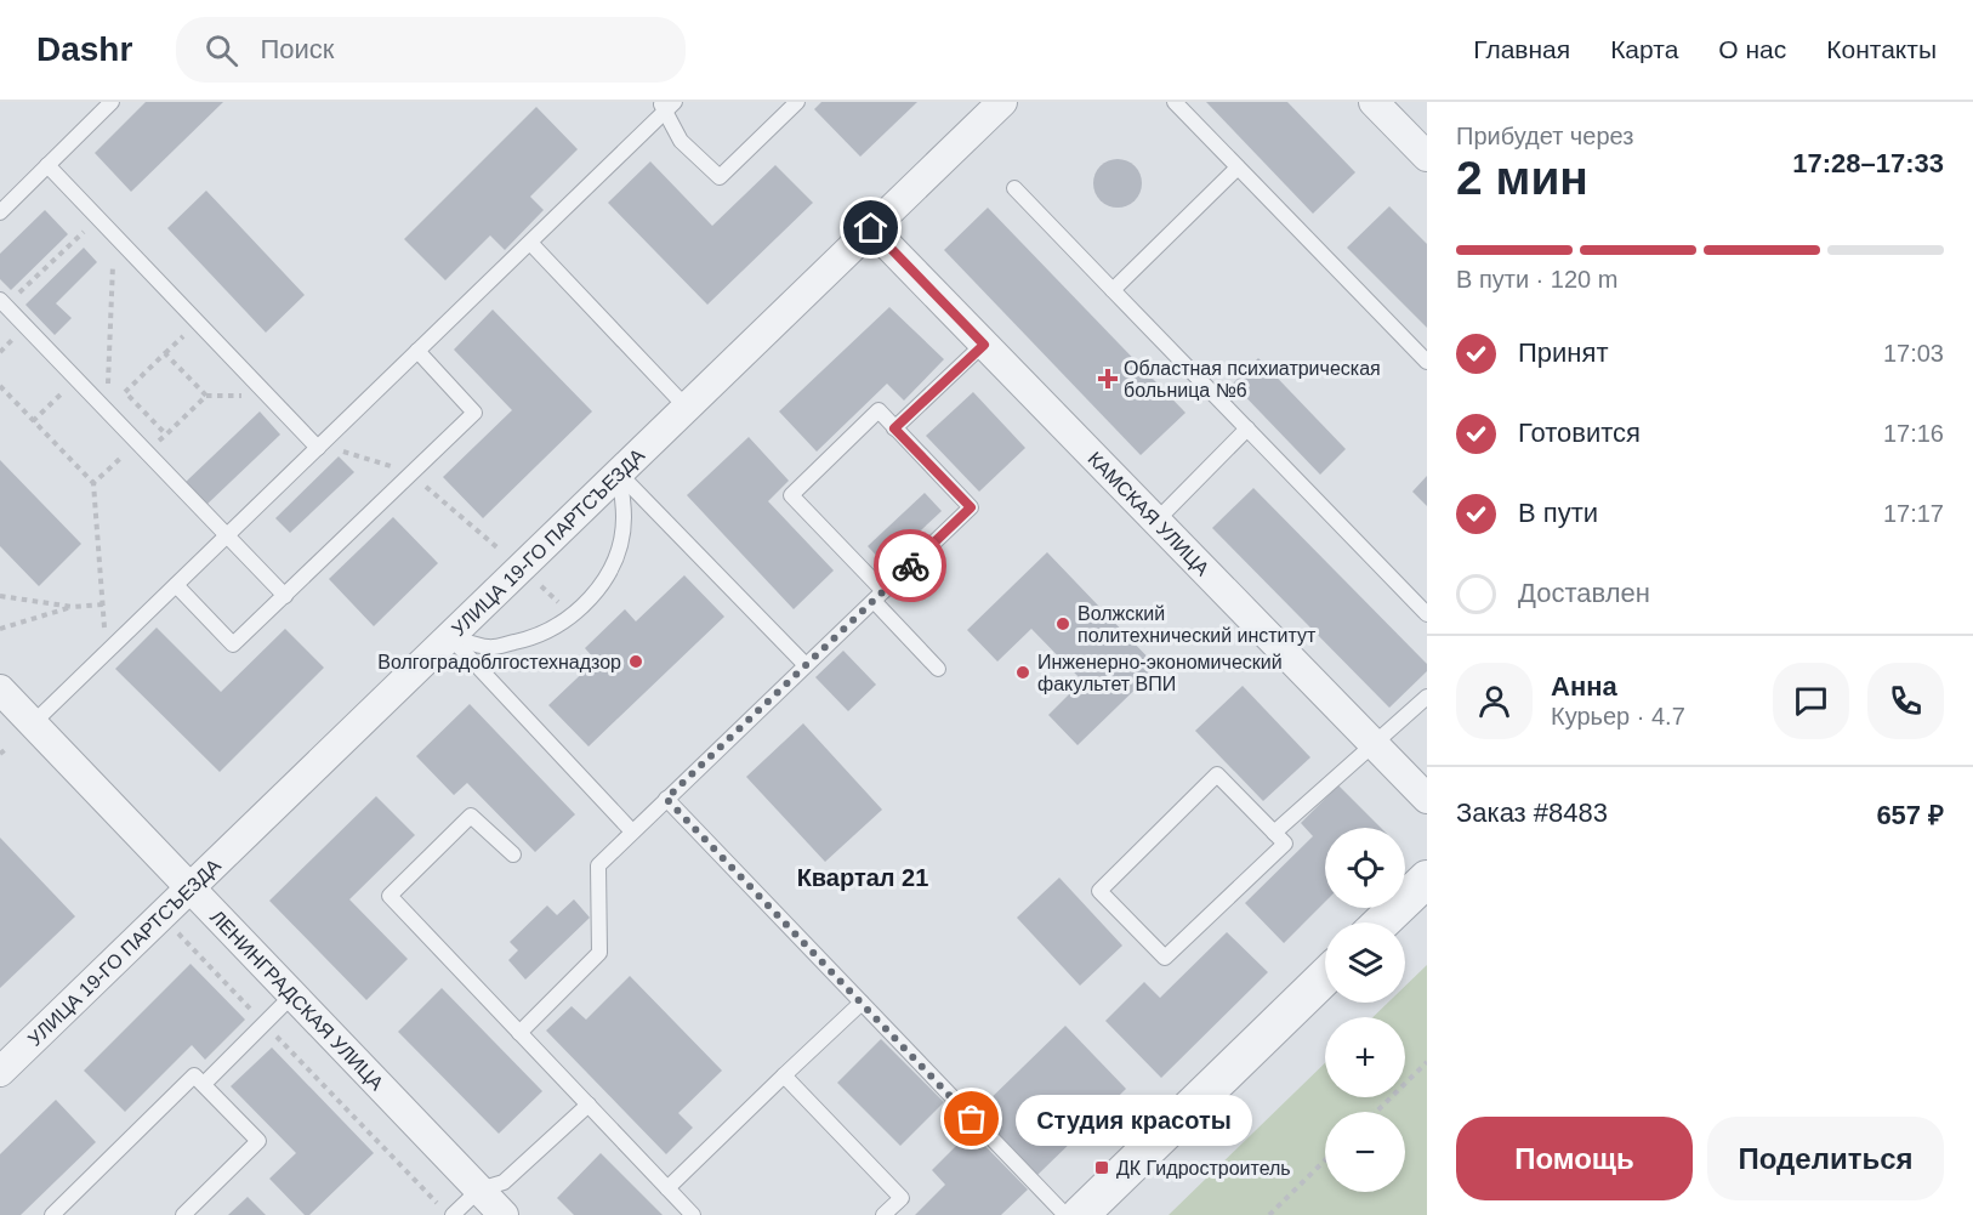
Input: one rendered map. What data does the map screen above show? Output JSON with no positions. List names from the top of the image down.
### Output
{
  "streets": {
    "street": ["КАМСКАЯ УЛИЦА", "УЛИЦА 19-ГО ПАРТСЪЕЗДА", "ЛЕНИНГРАДСКАЯ УЛИЦА"]
  },
  "crossings": [
    ["КАМСКАЯ УЛИЦА", "УЛИЦА 19-ГО ПАРТСЪЕЗДА"],
    ["УЛИЦА 19-ГО ПАРТСЪЕЗДА", "ЛЕНИНГРАДСКАЯ УЛИЦА"]
  ],
  "districts": ["Квартал 21"],
  "places": {
    "health": ["Областная психиатрическая больница №6"],
    "other": [
      "Волжский политехнический институт",
      "Волгоградоблгостехнадзор",
      "Инженерно-экономический факультет ВПИ",
      "Студия красоты"
    ],
    "transit": ["ДК Гидростроитель"]
  },
  "page": {
    "header": "Dashr",
    "search": "Поиск",
    "nav": [
      "Главная",
      "Карта",
      "О нас",
      "Контакты"
    ],
    "heading": ["2 мин", "Прибудет через", "17:28–17:33"],
    "panel": [
      "Анна",
      "Курьер · 4.7",
      "Заказ #8483",
      "657 ₽"
    ],
    "bar": "В пути · 120 m",
    "list": [
      ["Принят", "17:03"],
      ["Готовится", "17:16"],
      ["В пути", "17:17"],
      "Доставлен"
    ],
    "map_buttons": ["+", "−"],
    "bubble": "Студия красоты",
    "buttons": ["Помощь", "Поделиться"]
  }
}
